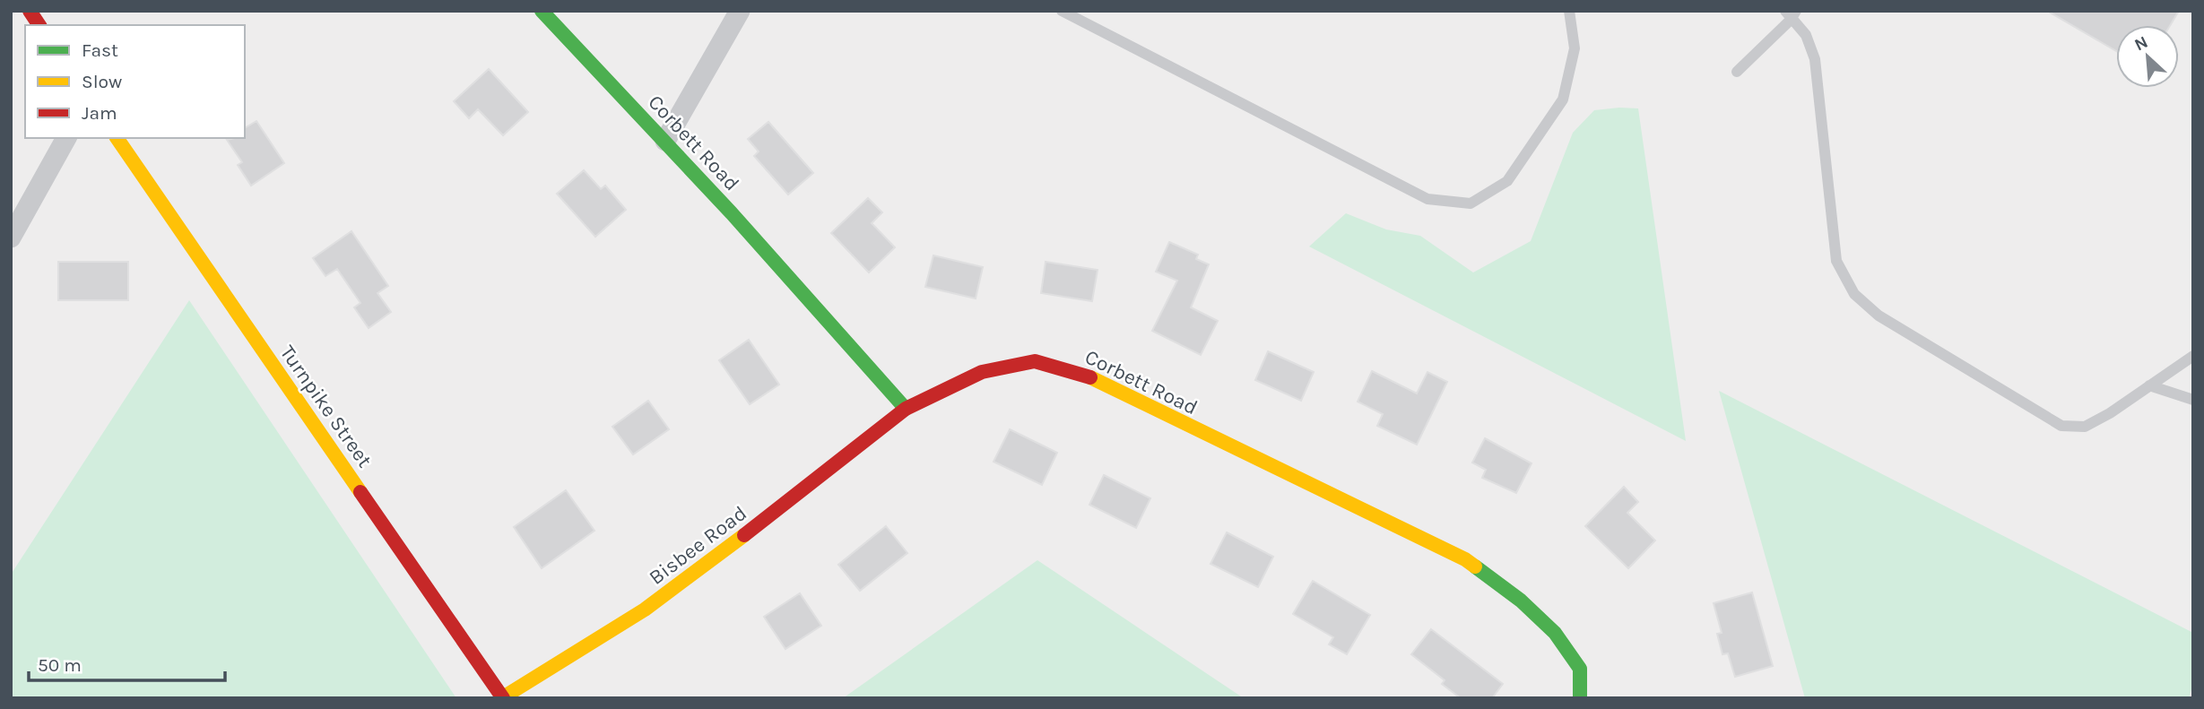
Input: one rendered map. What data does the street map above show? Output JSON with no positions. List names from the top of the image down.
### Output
{
  "streets": {
    "street": ["Corbett Road", "Turnpike Street", "Bisbee Road"]
  },
  "crossings": [
    ["Corbett Road", "Bisbee Road"],
    ["Turnpike Street", "Bisbee Road"]
  ],
  "legend": ["Fast", "Slow", "Jam"],
  "scale_bar": "50 m",
  "north": "top left"
}
